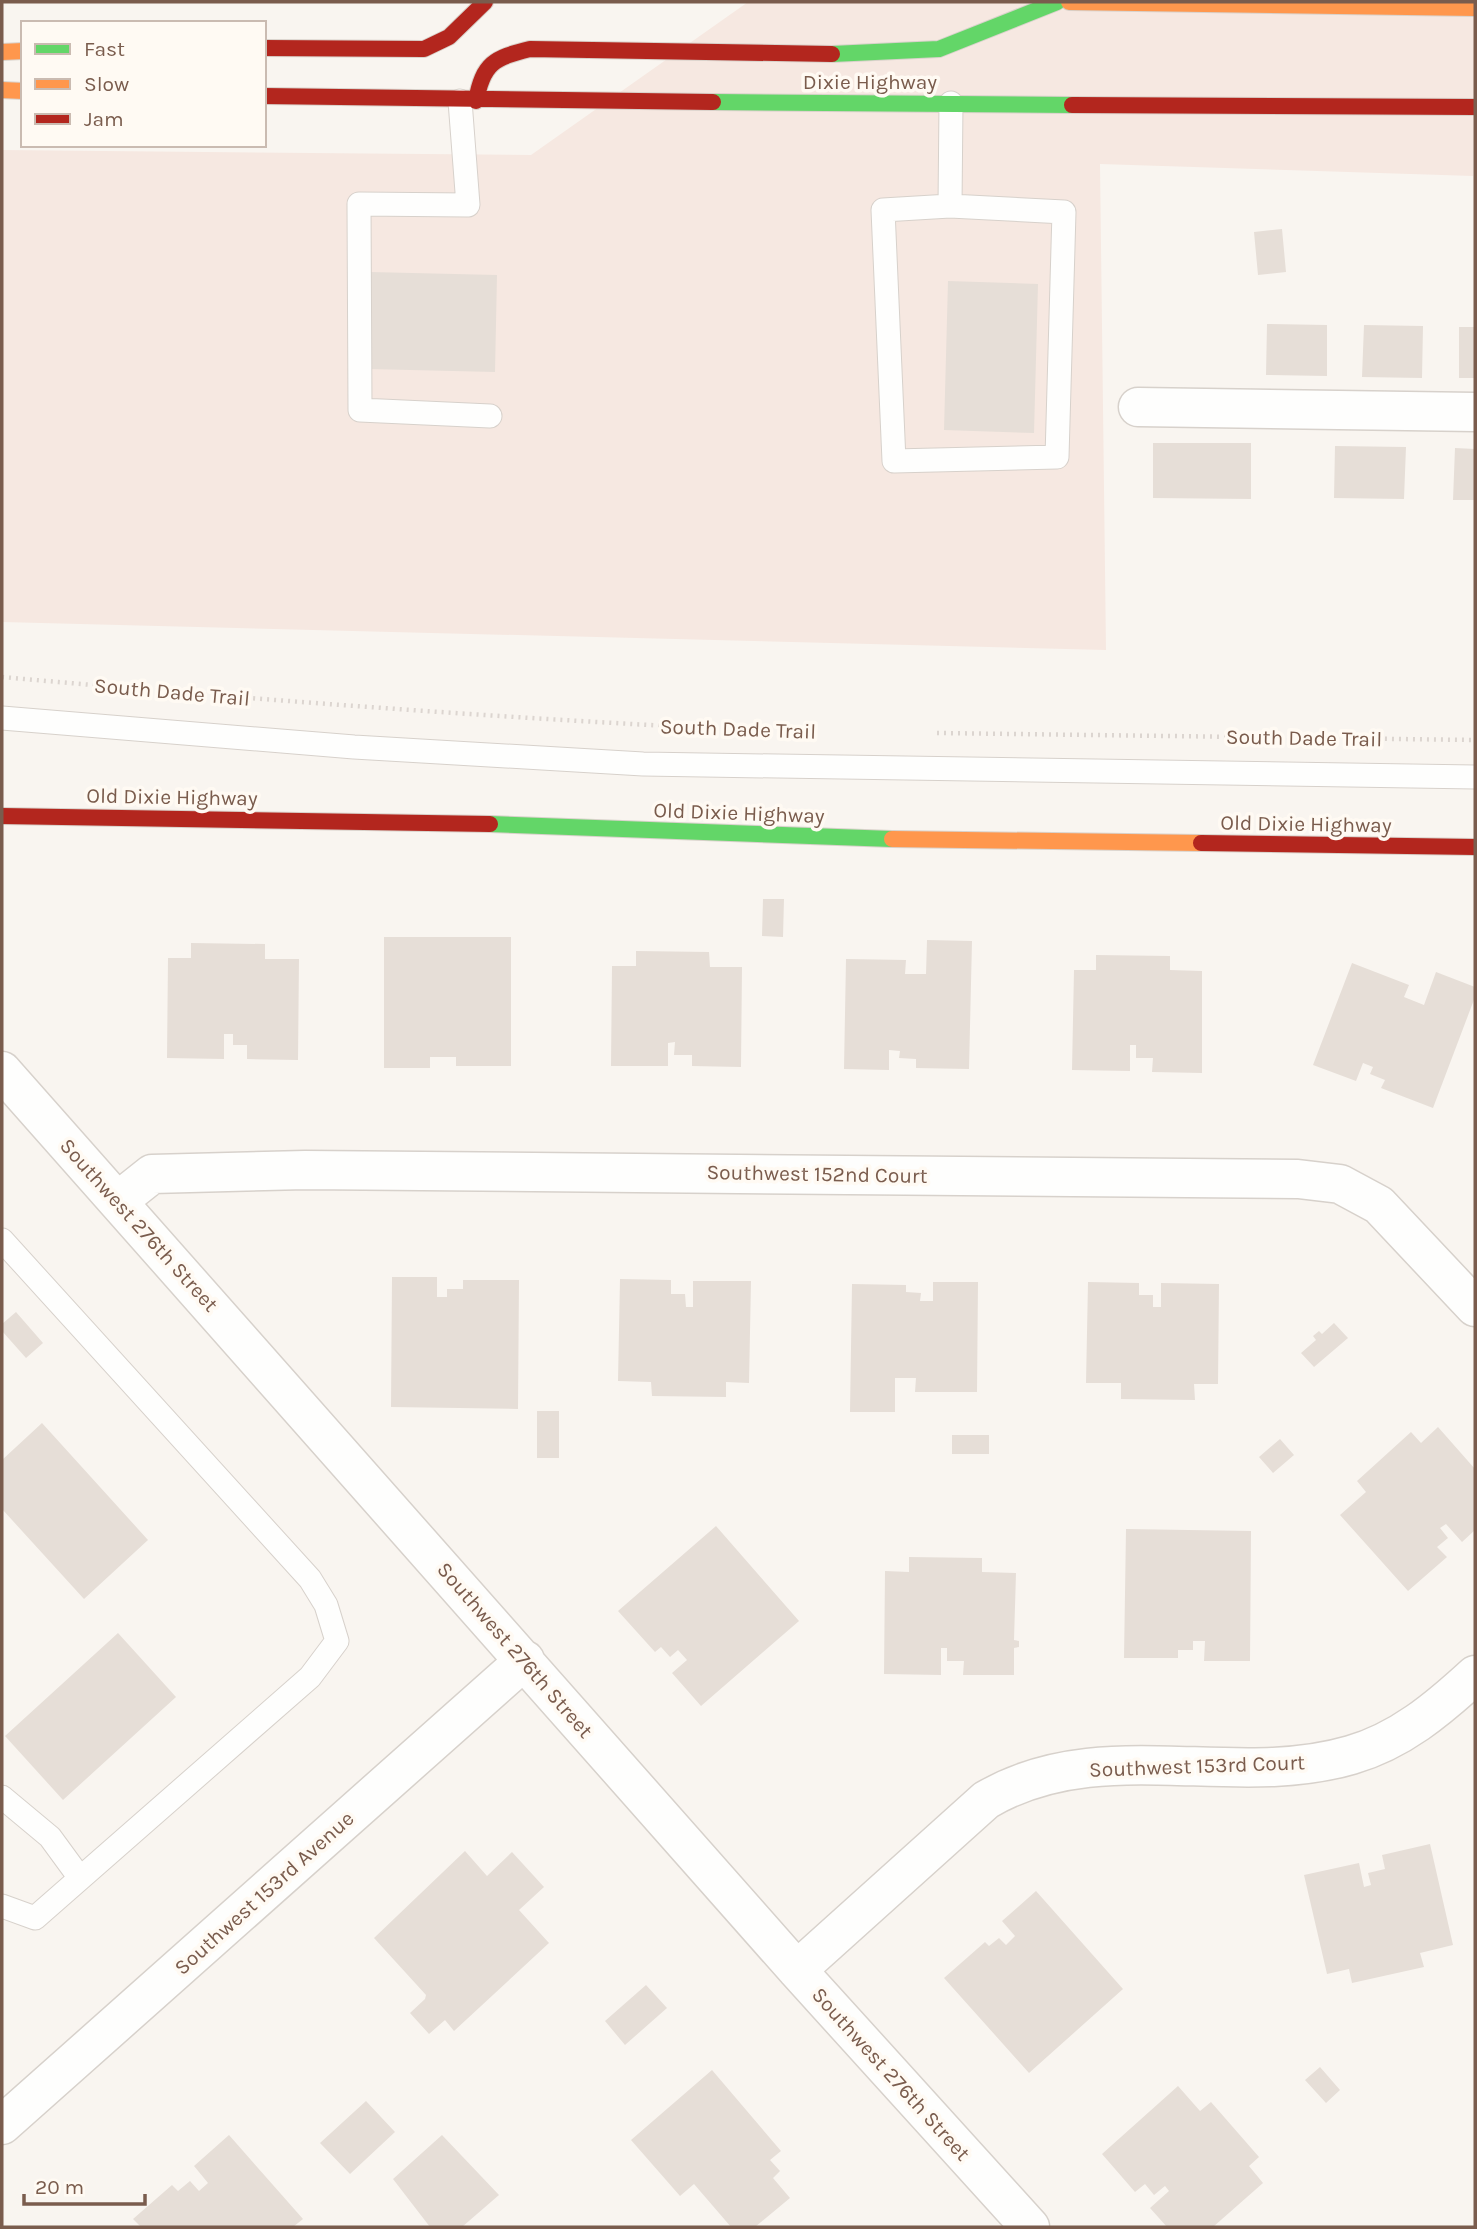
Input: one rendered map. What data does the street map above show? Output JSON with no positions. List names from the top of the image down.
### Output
{
  "streets": {
    "main road": ["Dixie Highway", "Old Dixie Highway"],
    "street": [
      "Southwest 152nd Court",
      "Southwest 276th Street",
      "Southwest 153rd Court",
      "Southwest 153rd Avenue"
    ],
    "path": ["South Dade Trail"]
  },
  "crossings": [
    ["Southwest 152nd Court", "Southwest 276th Street"],
    ["Southwest 276th Street", "Southwest 153rd Court"],
    ["Southwest 276th Street", "Southwest 153rd Avenue"]
  ],
  "legend": ["Fast", "Slow", "Jam"],
  "scale_bar": "20 m"
}
